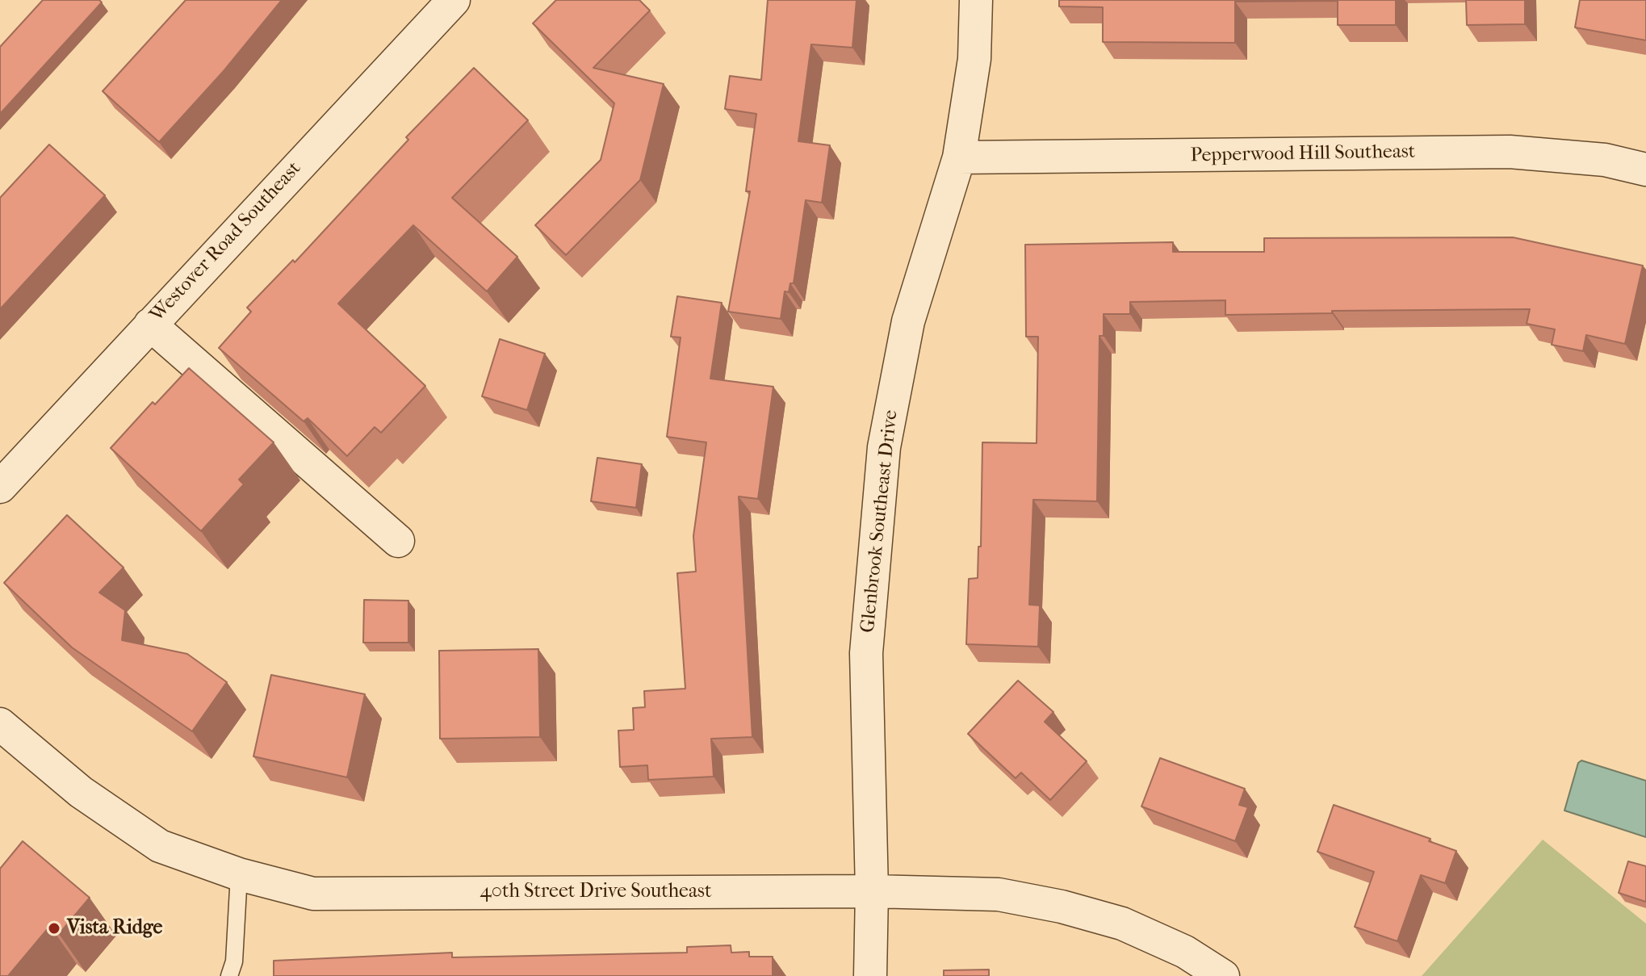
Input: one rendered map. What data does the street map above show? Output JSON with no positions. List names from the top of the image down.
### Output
{
  "streets": {
    "street": [
      "Pepperwood Hill Southeast",
      "Westover Road Southeast",
      "Glenbrook Southeast Drive",
      "40th Street Drive Southeast"
    ]
  },
  "crossings": [
    ["Pepperwood Hill Southeast", "Glenbrook Southeast Drive"],
    ["Glenbrook Southeast Drive", "40th Street Drive Southeast"]
  ],
  "places": ["Vista Ridge"]
}
